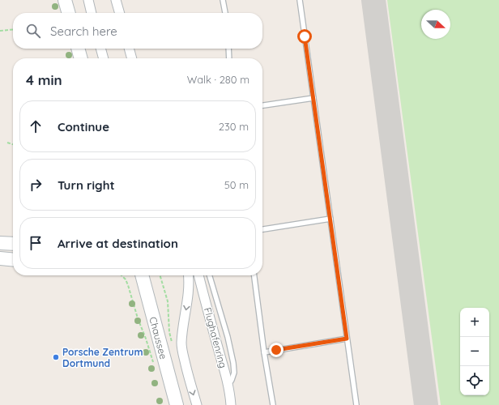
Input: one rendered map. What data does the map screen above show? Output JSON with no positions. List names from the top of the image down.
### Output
{
  "streets": {
    "main road": ["Chaussee"],
    "street": ["Flughafenring"]
  },
  "places": ["Porsche Zentrum Dortmund"],
  "north": "right",
  "page": {
    "search": "Search here",
    "heading": ["4 min", "Walk · 280 m"],
    "list": [
      ["Continue", "230 m"],
      ["Turn right", "50 m"],
      "Arrive at destination"
    ],
    "map_buttons": ["+", "−"]
  }
}
